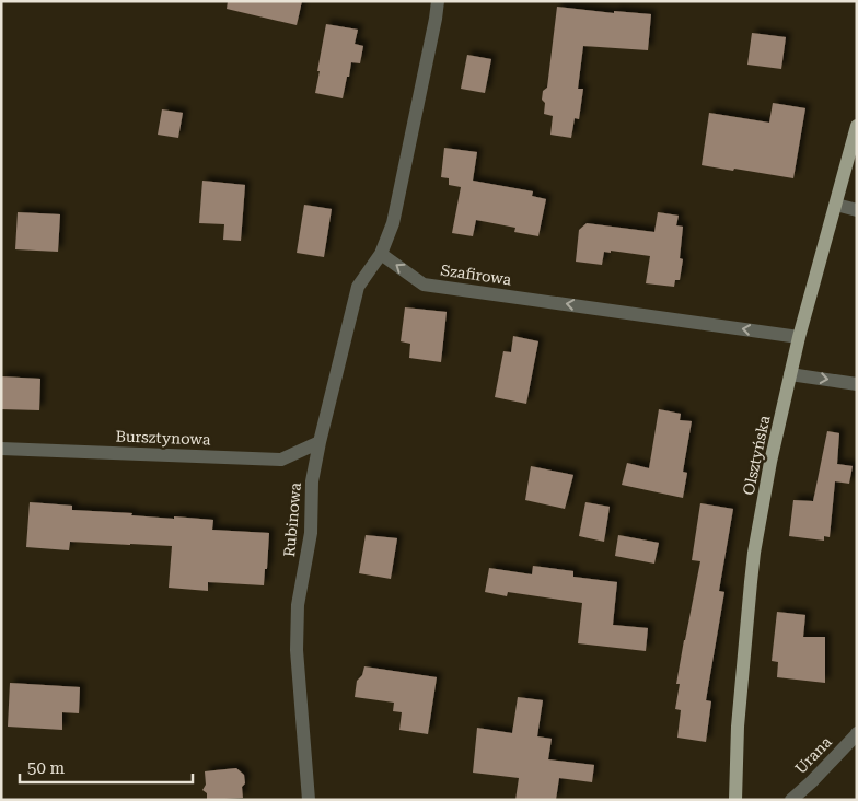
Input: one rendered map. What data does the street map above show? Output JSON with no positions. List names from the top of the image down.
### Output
{
  "streets": {
    "main road": ["Olsztyńska"],
    "street": [
      "Szafirowa",
      "Bursztynowa",
      "Rubinowa",
      "Urana"
    ]
  },
  "crossings": [
    ["Szafirowa", "Olsztyńska"],
    ["Szafirowa", "Rubinowa"],
    ["Bursztynowa", "Rubinowa"]
  ],
  "one_way": ["Szafirowa"],
  "scale_bar": "50 m"
}
